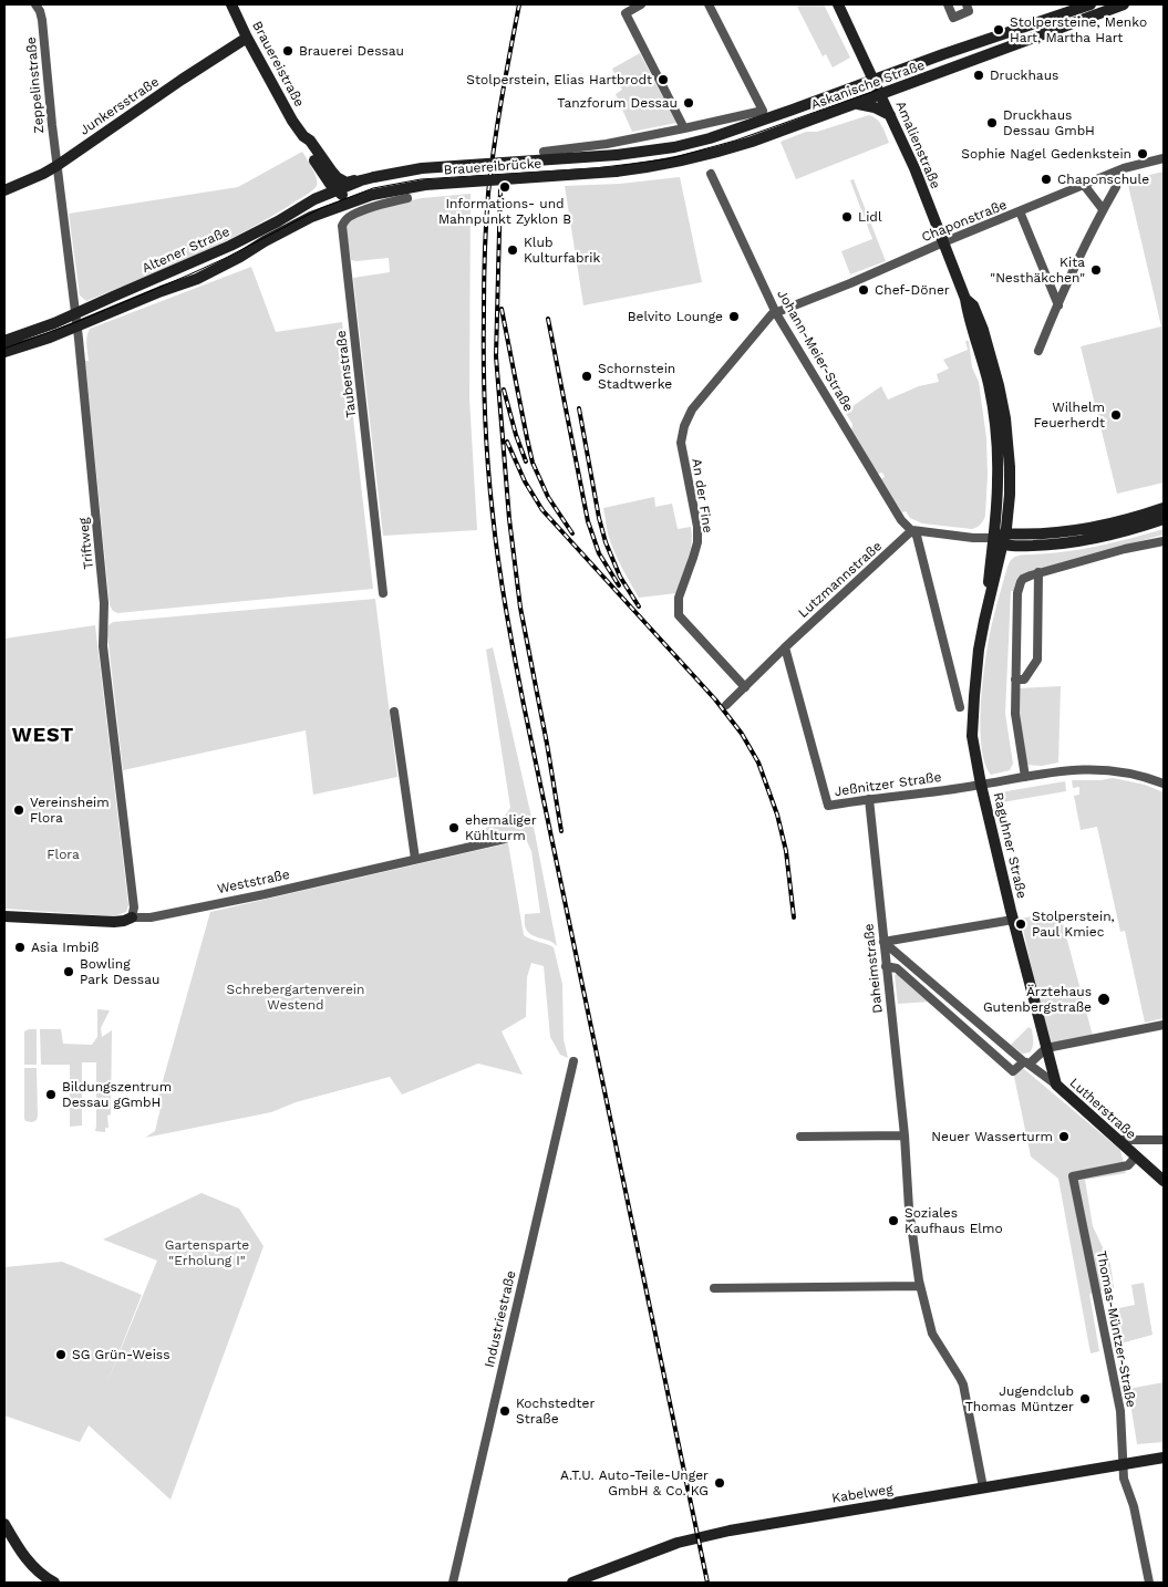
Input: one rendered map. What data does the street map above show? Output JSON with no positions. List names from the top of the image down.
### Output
{
  "streets": {
    "main road": [
      "Brauereistraße",
      "Askanische Straße",
      "Junkersstraße",
      "Amalienstraße",
      "Brauereibrücke",
      "Altener Straße",
      "Raguhner Straße",
      "Weststraße",
      "Lutherstraße",
      "Kabelweg"
    ],
    "street": [
      "Zeppelinstraße",
      "Chaponstraße",
      "Johann-Meier-Straße",
      "Taubenstraße",
      "An der Fine",
      "Triftweg",
      "Lutzmannstraße",
      "Jeßnitzer Straße",
      "Daheimstraße",
      "Industriestraße",
      "Thomas-Müntzer-Straße"
    ]
  },
  "crossings": [
    ["Brauereistraße", "Junkersstraße"],
    ["Brauereistraße", "Altener Straße"],
    ["Zeppelinstraße", "Junkersstraße"],
    ["Zeppelinstraße", "Triftweg"],
    ["Askanische Straße", "Amalienstraße"],
    ["Askanische Straße", "Brauereibrücke"],
    ["Junkersstraße", "Triftweg"],
    ["Amalienstraße", "Chaponstraße"],
    ["Amalienstraße", "Raguhner Straße"],
    ["Brauereibrücke", "Altener Straße"],
    ["Chaponstraße", "Johann-Meier-Straße"],
    ["Chaponstraße", "An der Fine"],
    ["Altener Straße", "Triftweg"],
    ["Johann-Meier-Straße", "An der Fine"],
    ["Johann-Meier-Straße", "Lutzmannstraße"],
    ["An der Fine", "Lutzmannstraße"],
    ["Triftweg", "Weststraße"],
    ["Lutzmannstraße", "Jeßnitzer Straße"],
    ["Jeßnitzer Straße", "Raguhner Straße"],
    ["Jeßnitzer Straße", "Daheimstraße"],
    ["Raguhner Straße", "Lutherstraße"],
    ["Daheimstraße", "Lutherstraße"],
    ["Daheimstraße", "Kabelweg"],
    ["Lutherstraße", "Thomas-Müntzer-Straße"],
    ["Thomas-Müntzer-Straße", "Kabelweg"]
  ],
  "districts": ["WEST"],
  "parks": ["Flora", "Schrebergartenverein Westend", "Gartensparte \"Erholung I\""],
  "places": [
    "Stolpersteine, Menko Hart, Martha Hart",
    "Brauerei Dessau",
    "Druckhaus",
    "Stolperstein, Elias Hartbrodt",
    "Tanzforum Dessau",
    "Druckhaus Dessau GmbH",
    "Sophie Nagel Gedenkstein",
    "Chaponschule",
    "Informations- und Mahnpunkt Zyklon B",
    "Lidl",
    "Klub Kulturfabrik",
    "Kita \"Nesthäkchen\"",
    "Chef-Döner",
    "Belvito Lounge",
    "Schornstein Stadtwerke",
    "Wilhelm Feuerherdt",
    "Vereinsheim Flora",
    "ehemaliger Kühlturm",
    "Stolperstein, Paul Kmiec",
    "Asia Imbiß",
    "Bowling Park Dessau",
    "Ärztehaus Gutenbergstraße",
    "Bildungszentrum Dessau gGmbH",
    "Neuer Wasserturm",
    "Soziales Kaufhaus Elmo",
    "SG Grün-Weiss",
    "Jugendclub Thomas Müntzer",
    "Kochstedter Straße",
    "A.T.U. Auto-Teile-Unger GmbH & Co. KG"
  ]
}
